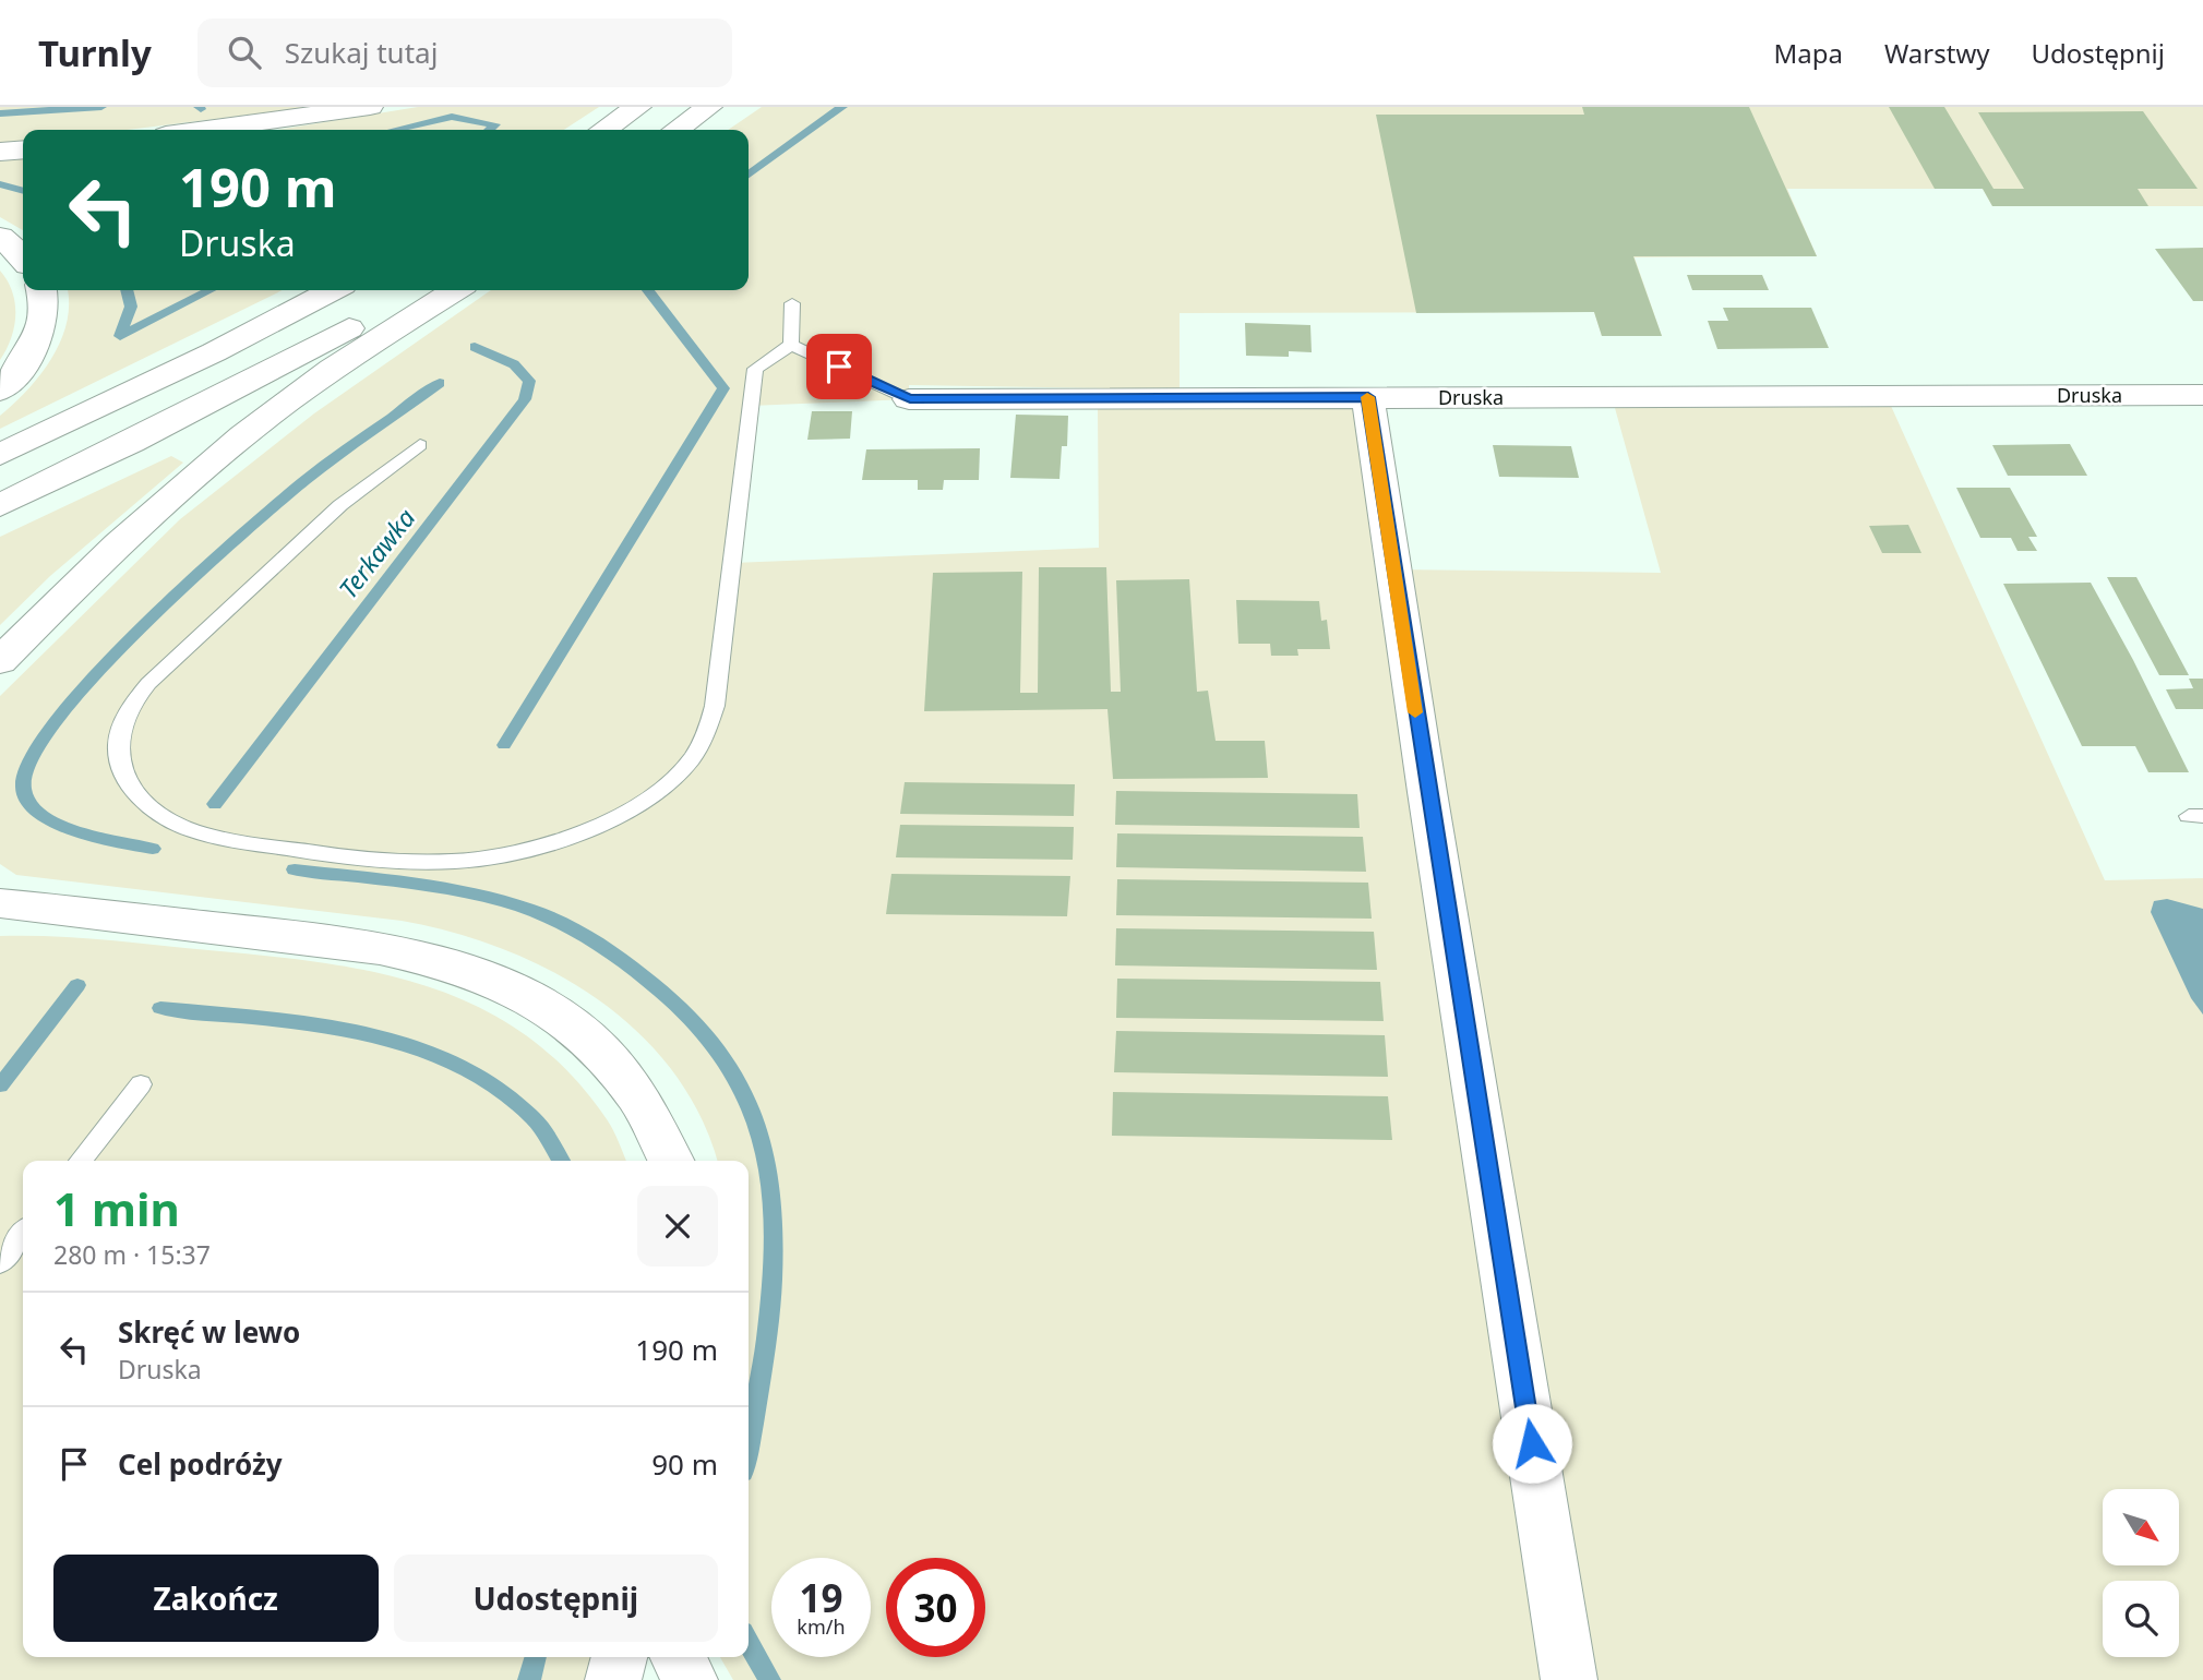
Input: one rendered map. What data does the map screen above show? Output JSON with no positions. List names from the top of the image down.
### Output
{
  "streets": {
    "main road": ["Druska"]
  },
  "water": ["Terkawka"],
  "north": "bottom right",
  "page": {
    "header": "Turnly",
    "search": "Szukaj tutaj",
    "nav": ["Mapa", "Warstwy", "Udostępnij"],
    "turn": ["190 m", "Druska"],
    "heading": ["1 min", "280 m · 15:37"],
    "list": [
      {
        "name": "Skręć w lewo",
        "note": "Druska",
        "value": "190 m"
      },
      {
        "name": "Cel podróży",
        "value": "90 m"
      }
    ],
    "buttons": ["Zakończ", "Udostępnij"],
    "speed": "19 km/h",
    "limit": "30"
  }
}
